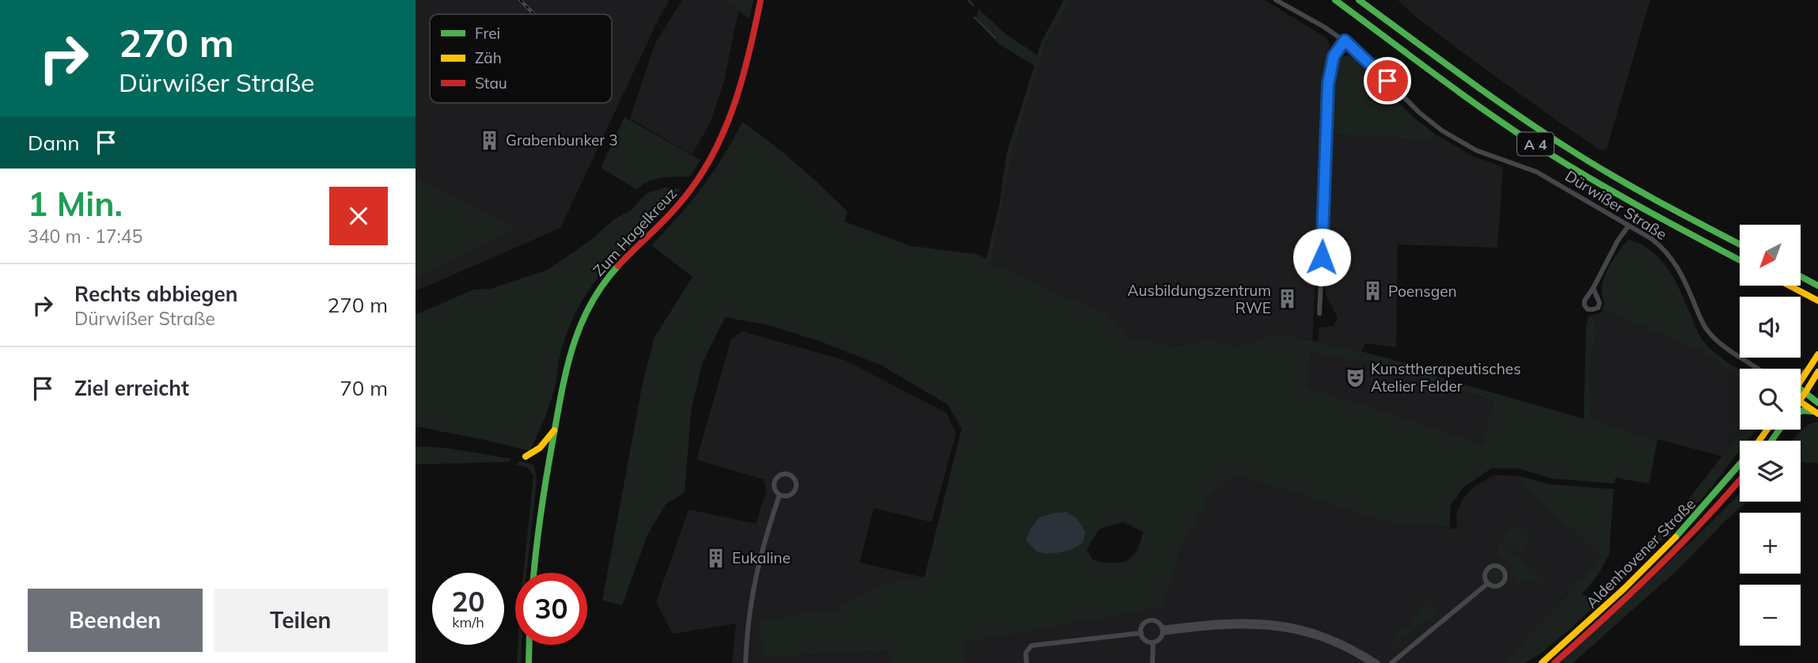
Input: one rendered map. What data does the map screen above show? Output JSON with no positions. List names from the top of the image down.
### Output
{
  "streets": {
    "main road": ["A 4", "Zum Hagelkreuz", "Aldenhovener Straße"],
    "street": ["Dürwißer Straße"]
  },
  "places": {
    "building": [
      "Grabenbunker 3",
      "Poensgen",
      "Ausbildungszentrum RWE",
      "Eukaline"
    ],
    "theatre": ["Kunsttherapeutisches Atelier Felder"]
  },
  "legend": ["Frei", "Zäh", "Stau"],
  "north": "bottom left",
  "page": {
    "turn": ["270 m", "Dürwißer Straße"],
    "then": "Dann",
    "heading": ["1 Min.", "340 m · 17:45"],
    "map_buttons": ["+", "−"],
    "list": [
      {
        "name": "Rechts abbiegen",
        "note": "Dürwißer Straße",
        "value": "270 m"
      },
      {
        "name": "Ziel erreicht",
        "value": "70 m"
      }
    ],
    "speed": "20 km/h",
    "limit": "30",
    "buttons": ["Beenden", "Teilen"]
  }
}
